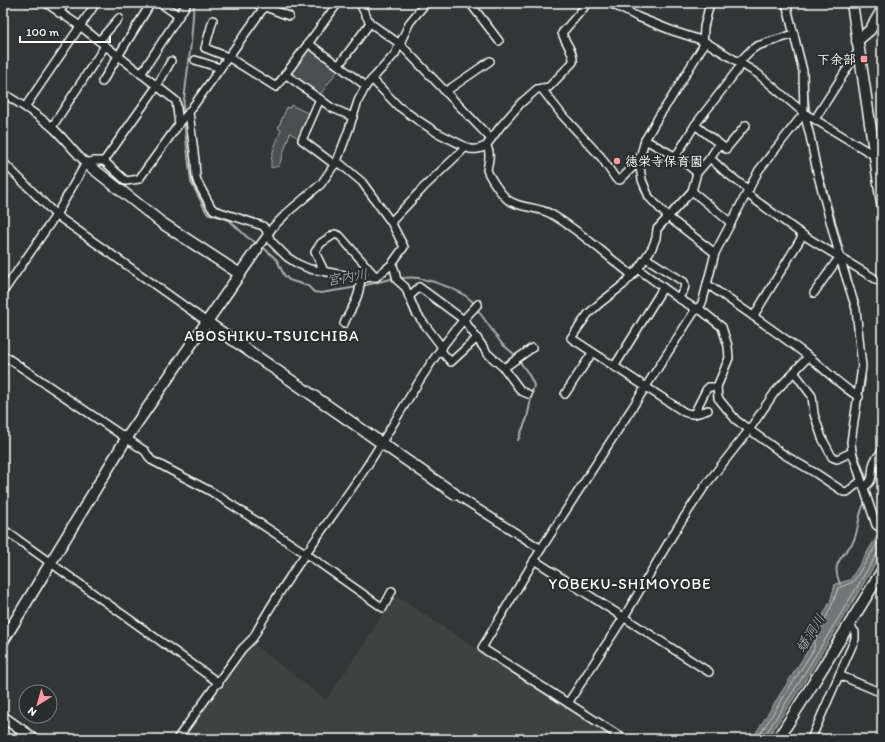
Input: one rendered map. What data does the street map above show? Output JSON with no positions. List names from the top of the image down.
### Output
{
  "districts": ["ABOSHIKU-TSUICHIBA", "YOBEKU-SHIMOYOBE"],
  "water": ["宮内川", "蟠洞川"],
  "places": {
    "transit": ["下余部"],
    "other": ["徳栄寺保育園"]
  },
  "scale_bar": "100 m",
  "north": "bottom left"
}
